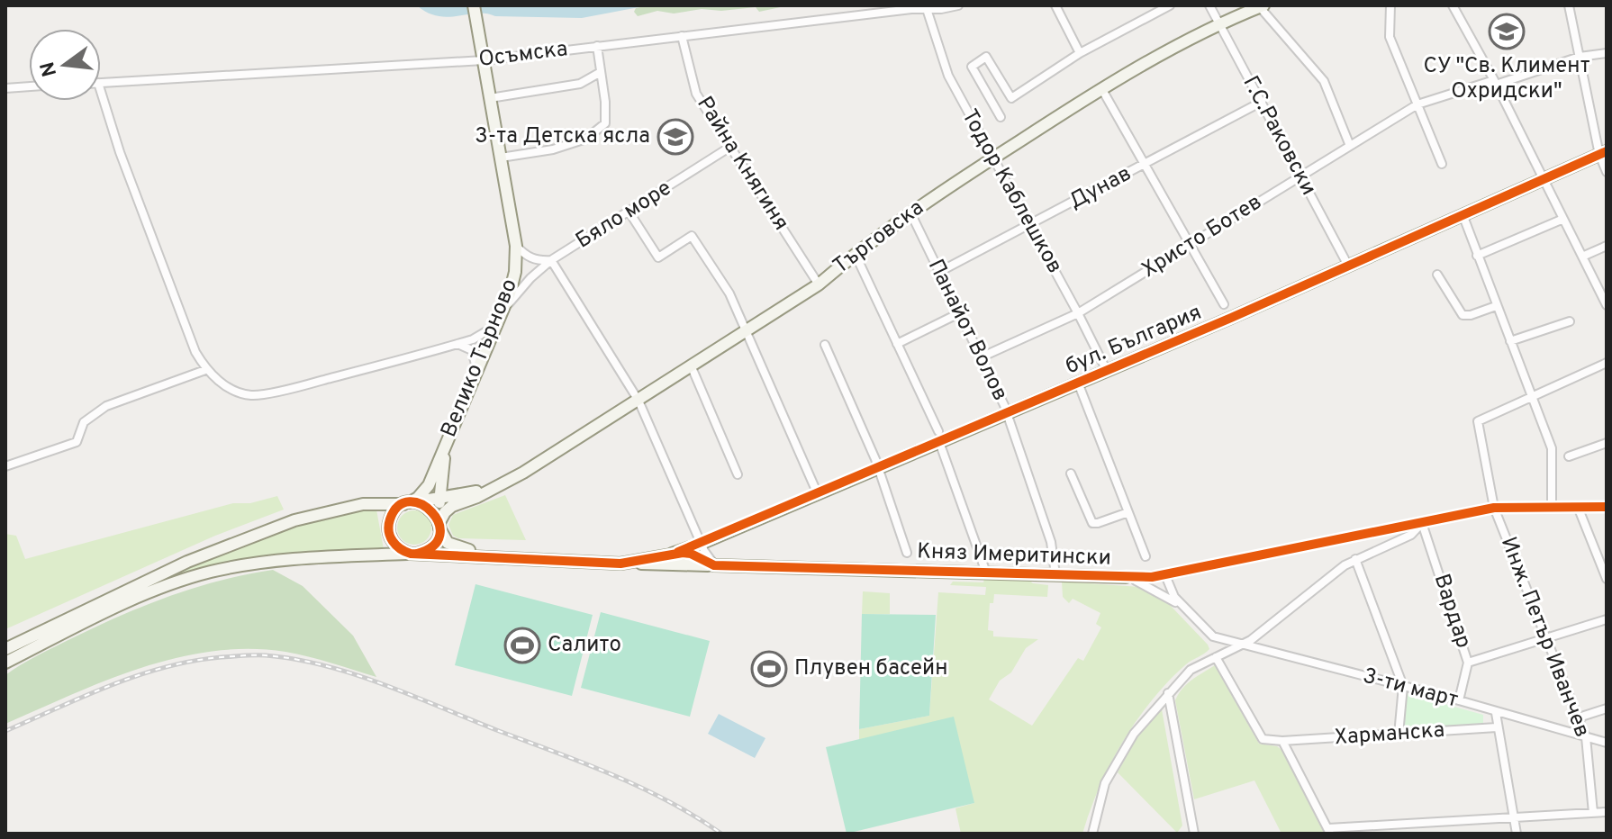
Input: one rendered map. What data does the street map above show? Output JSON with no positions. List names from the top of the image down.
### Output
{
  "streets": {
    "street": [
      "Осъмска",
      "Г.С.Раковски",
      "Райна Княгиня",
      "Дунав",
      "Тодор Каблешков",
      "Бяло море",
      "Христо Ботев",
      "Търговска",
      "Панайот Волов",
      "бул. България",
      "Велико Търново",
      "Княз Имеритински",
      "Вардар",
      "Инж. Петър Иванчев",
      "3-ти март",
      "Харманска"
    ]
  },
  "crossings": [
    ["Осъмска", "Райна Княгиня"],
    ["Осъмска", "Тодор Каблешков"],
    ["Осъмска", "Велико Търново"],
    ["Г.С.Раковски", "Дунав"],
    ["Г.С.Раковски", "Христо Ботев"],
    ["Г.С.Раковски", "Търговска"],
    ["Г.С.Раковски", "бул. България"],
    ["Райна Княгиня", "Бяло море"],
    ["Райна Княгиня", "Търговска"],
    ["Дунав", "Тодор Каблешков"],
    ["Дунав", "Панайот Волов"],
    ["Тодор Каблешков", "Христо Ботев"],
    ["Тодор Каблешков", "Търговска"],
    ["Тодор Каблешков", "бул. България"],
    ["Бяло море", "Велико Търново"],
    ["Христо Ботев", "Панайот Волов"],
    ["Търговска", "Панайот Волов"],
    ["Панайот Волов", "бул. България"],
    ["Панайот Волов", "Княз Имеритински"],
    ["бул. България", "Княз Имеритински"],
    ["Велико Търново", "Княз Имеритински"],
    ["Княз Имеритински", "Вардар"],
    ["Княз Имеритински", "Инж. Петър Иванчев"],
    ["Вардар", "3-ти март"],
    ["Инж. Петър Иванчев", "3-ти март"]
  ],
  "places": {
    "school or university": ["СУ \"Св. Климент Охридски\"", "3-та Детска ясла"],
    "sports": ["Салито", "Плувен басейн"]
  },
  "north": "left"
}
